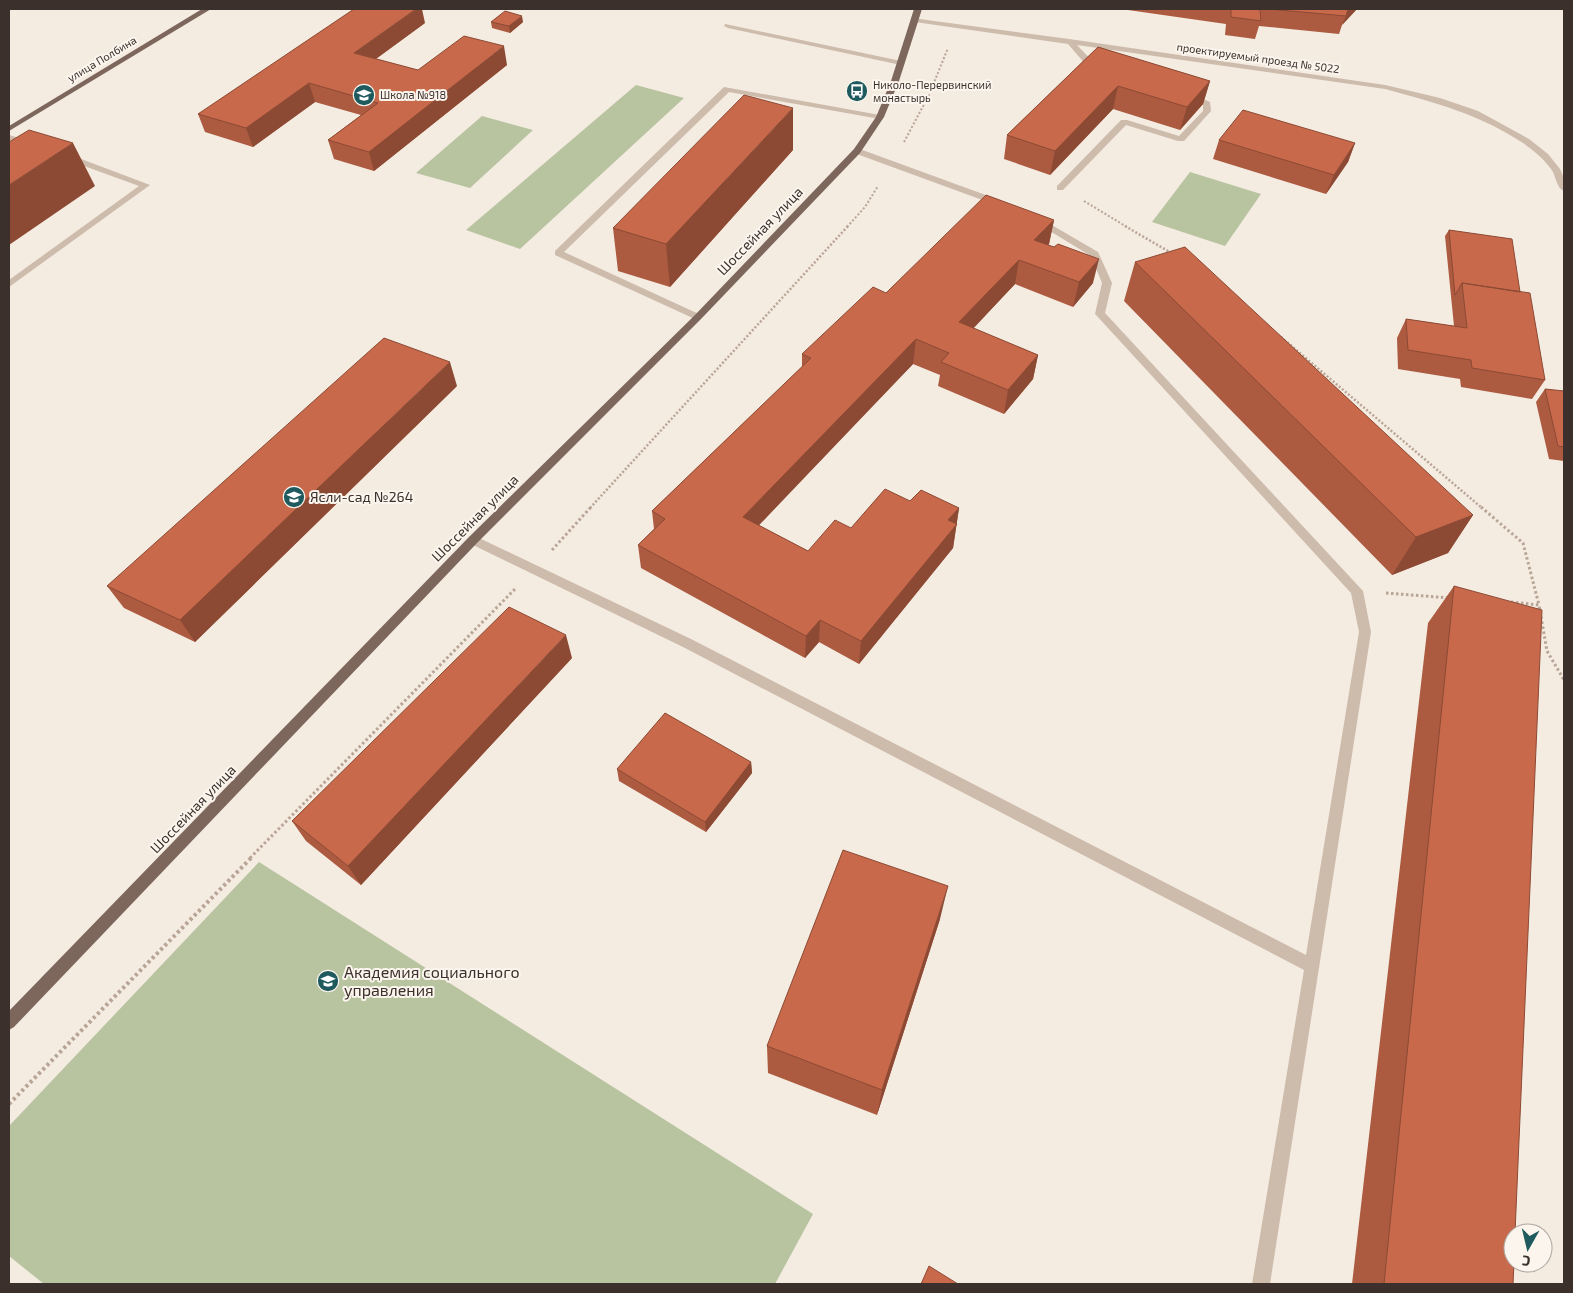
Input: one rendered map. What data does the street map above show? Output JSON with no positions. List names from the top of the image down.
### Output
{
  "streets": {
    "main road": ["улица Полбина", "Шоссейная улица"],
    "street": ["проектируемый проезд № 5022"]
  },
  "crossings": [
    ["проектируемый проезд № 5022", "Шоссейная улица"]
  ],
  "places": {
    "bus stop": ["Николо-Перервинский монастырь"],
    "school or university": ["Школа №918", "Ясли-сад №264", "Академия социального управления"]
  },
  "north": "bottom"
}
